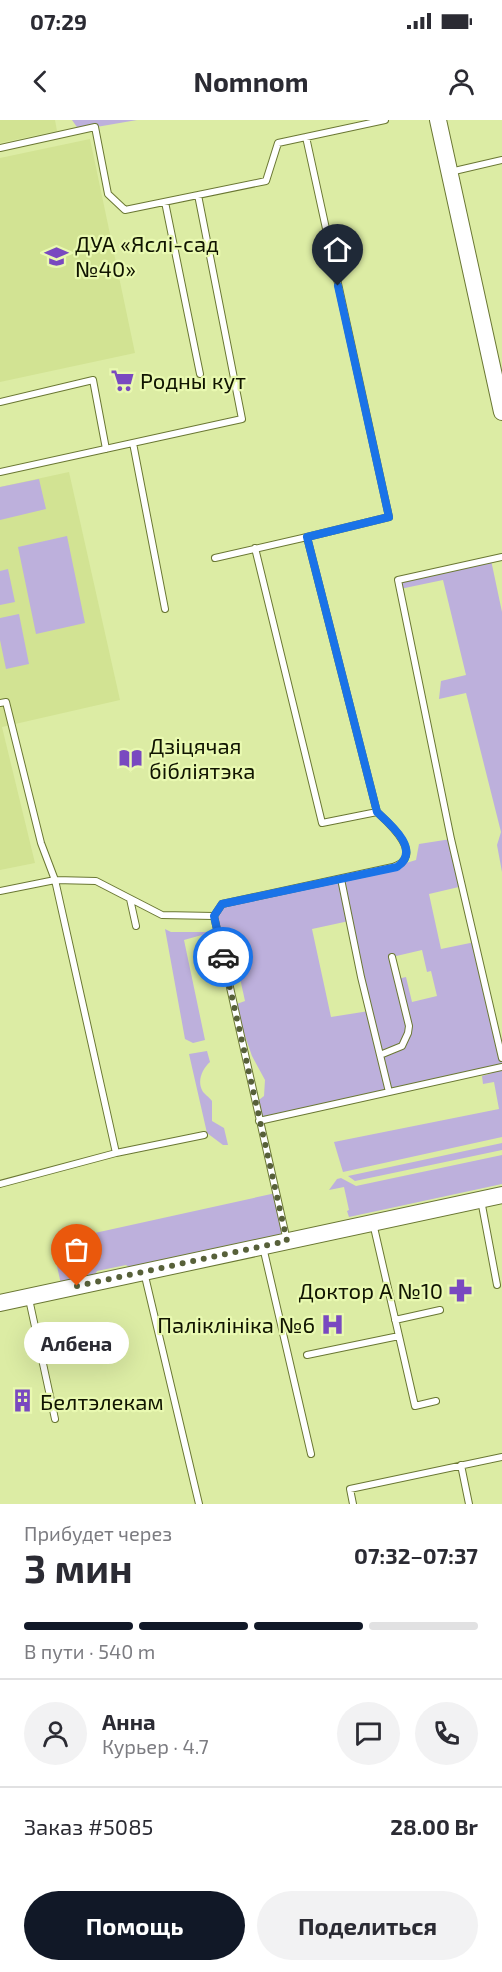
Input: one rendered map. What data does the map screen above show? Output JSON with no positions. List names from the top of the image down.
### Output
{
  "places": {
    "school or university": ["ДУА «Яслі-сад №40»"],
    "supermarket": ["Родны кут"],
    "library": ["Дзіцячая бібліятэка"],
    "other": ["Албена"],
    "pharmacy": ["Доктор А №10"],
    "hospital": ["Паліклініка №6"],
    "building": ["Белтэлекам"]
  },
  "page": {
    "status": "07:29",
    "header": "Nomnom",
    "bubble": "Албена",
    "heading": ["3 мин", "Прибудет через", "07:32–07:37"],
    "panel": [
      "Анна",
      "Курьер · 4.7",
      "Заказ #5085",
      "28.00 Br"
    ],
    "bar": "В пути · 540 m",
    "buttons": ["Помощь", "Поделиться"]
  }
}
